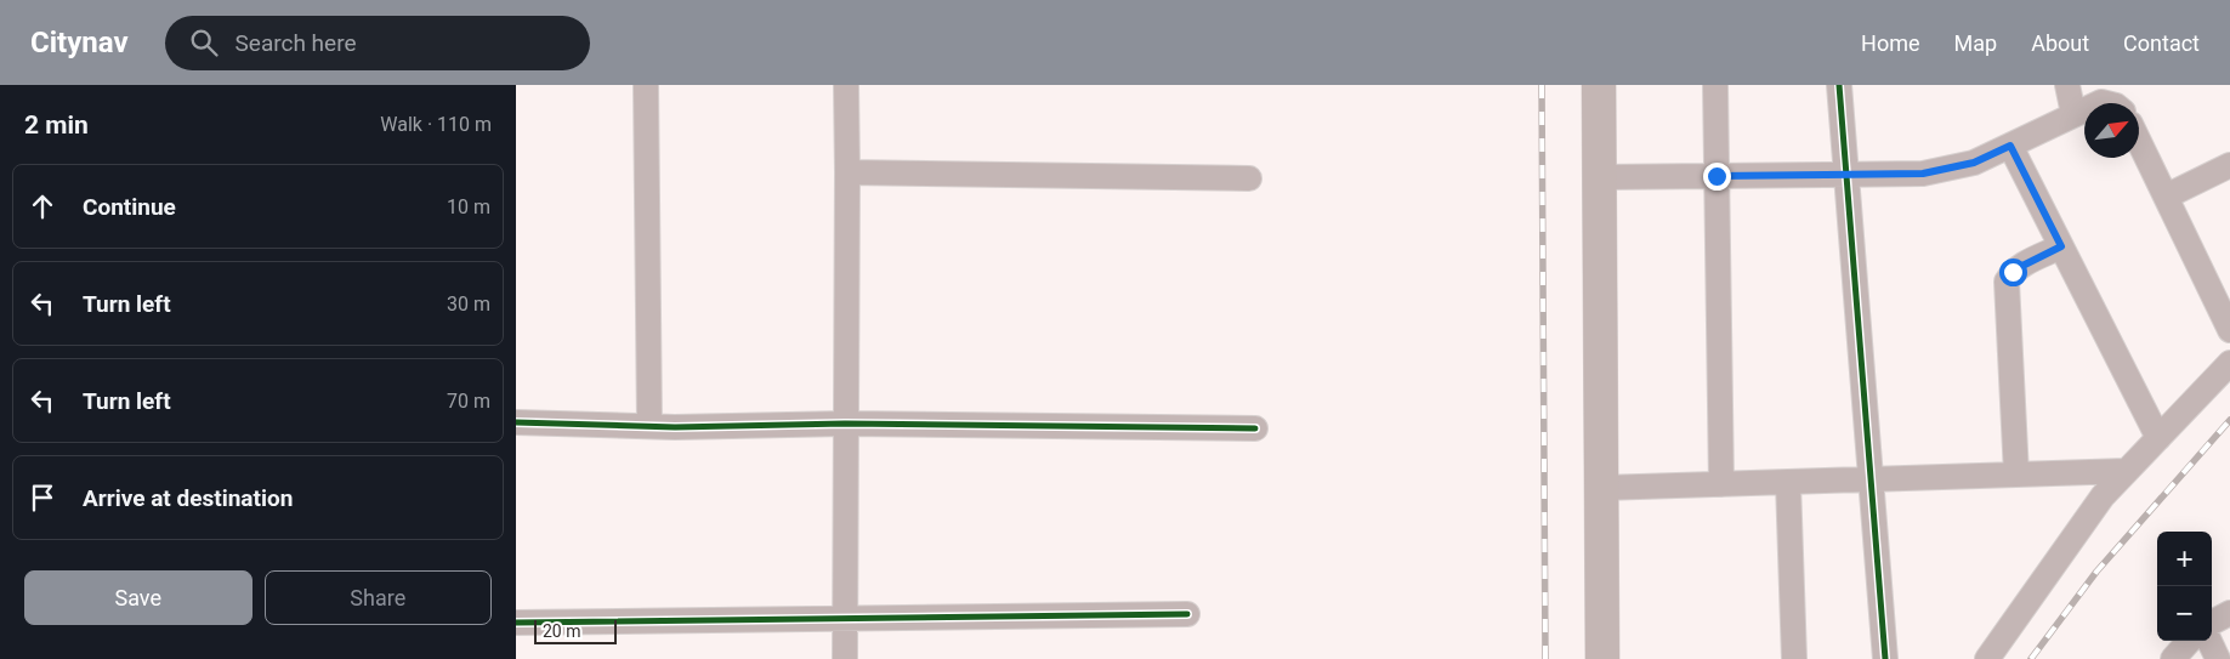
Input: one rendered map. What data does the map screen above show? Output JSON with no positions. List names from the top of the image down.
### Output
{
  "scale_bar": "20 m",
  "north": "top right",
  "page": {
    "header": "Citynav",
    "search": "Search here",
    "nav": [
      "Home",
      "Map",
      "About",
      "Contact"
    ],
    "heading": ["2 min", "Walk · 110 m"],
    "list": [
      ["Continue", "10 m"],
      ["Turn left", "30 m"],
      ["Turn left", "70 m"],
      "Arrive at destination"
    ],
    "map_buttons": ["+", "−"],
    "buttons": ["Save", "Share"],
    "scale": "20 m"
  }
}
